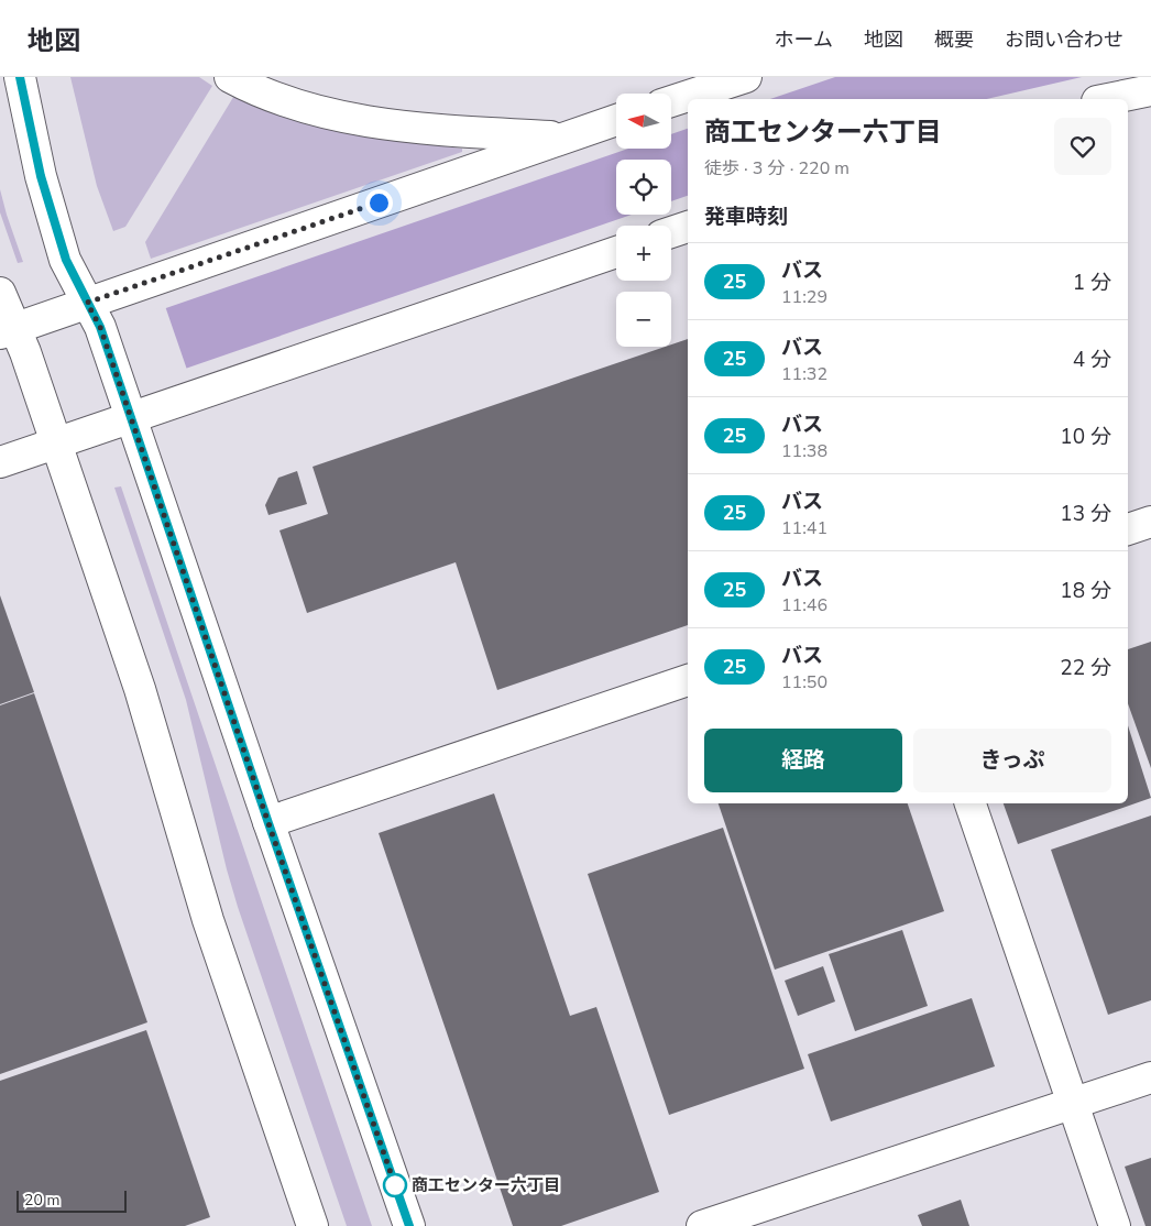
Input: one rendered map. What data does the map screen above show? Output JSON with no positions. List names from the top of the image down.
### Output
{
  "places": ["商工センター六丁目"],
  "lines": ["bus line 25"],
  "scale_bar": "20 m",
  "north": "left",
  "page": {
    "header": "地図",
    "nav": [
      "ホーム",
      "地図",
      "概要",
      "お問い合わせ"
    ],
    "map_buttons": ["+", "−"],
    "heading": [
      ["商工センター六丁目", "徒歩 · 3 分 · 220 m"],
      "発車時刻"
    ],
    "list": [
      {
        "mark": "25",
        "name": "バス",
        "note": "11:29",
        "value": "1 分"
      },
      {
        "mark": "25",
        "name": "バス",
        "note": "11:32",
        "value": "4 分"
      },
      {
        "mark": "25",
        "name": "バス",
        "note": "11:38",
        "value": "10 分"
      },
      {
        "mark": "25",
        "name": "バス",
        "note": "11:41",
        "value": "13 分"
      },
      {
        "mark": "25",
        "name": "バス",
        "note": "11:46",
        "value": "18 分"
      },
      {
        "mark": "25",
        "name": "バス",
        "note": "11:50",
        "value": "22 分"
      }
    ],
    "buttons": ["経路", "きっぷ"],
    "scale": "20 m"
  }
}
